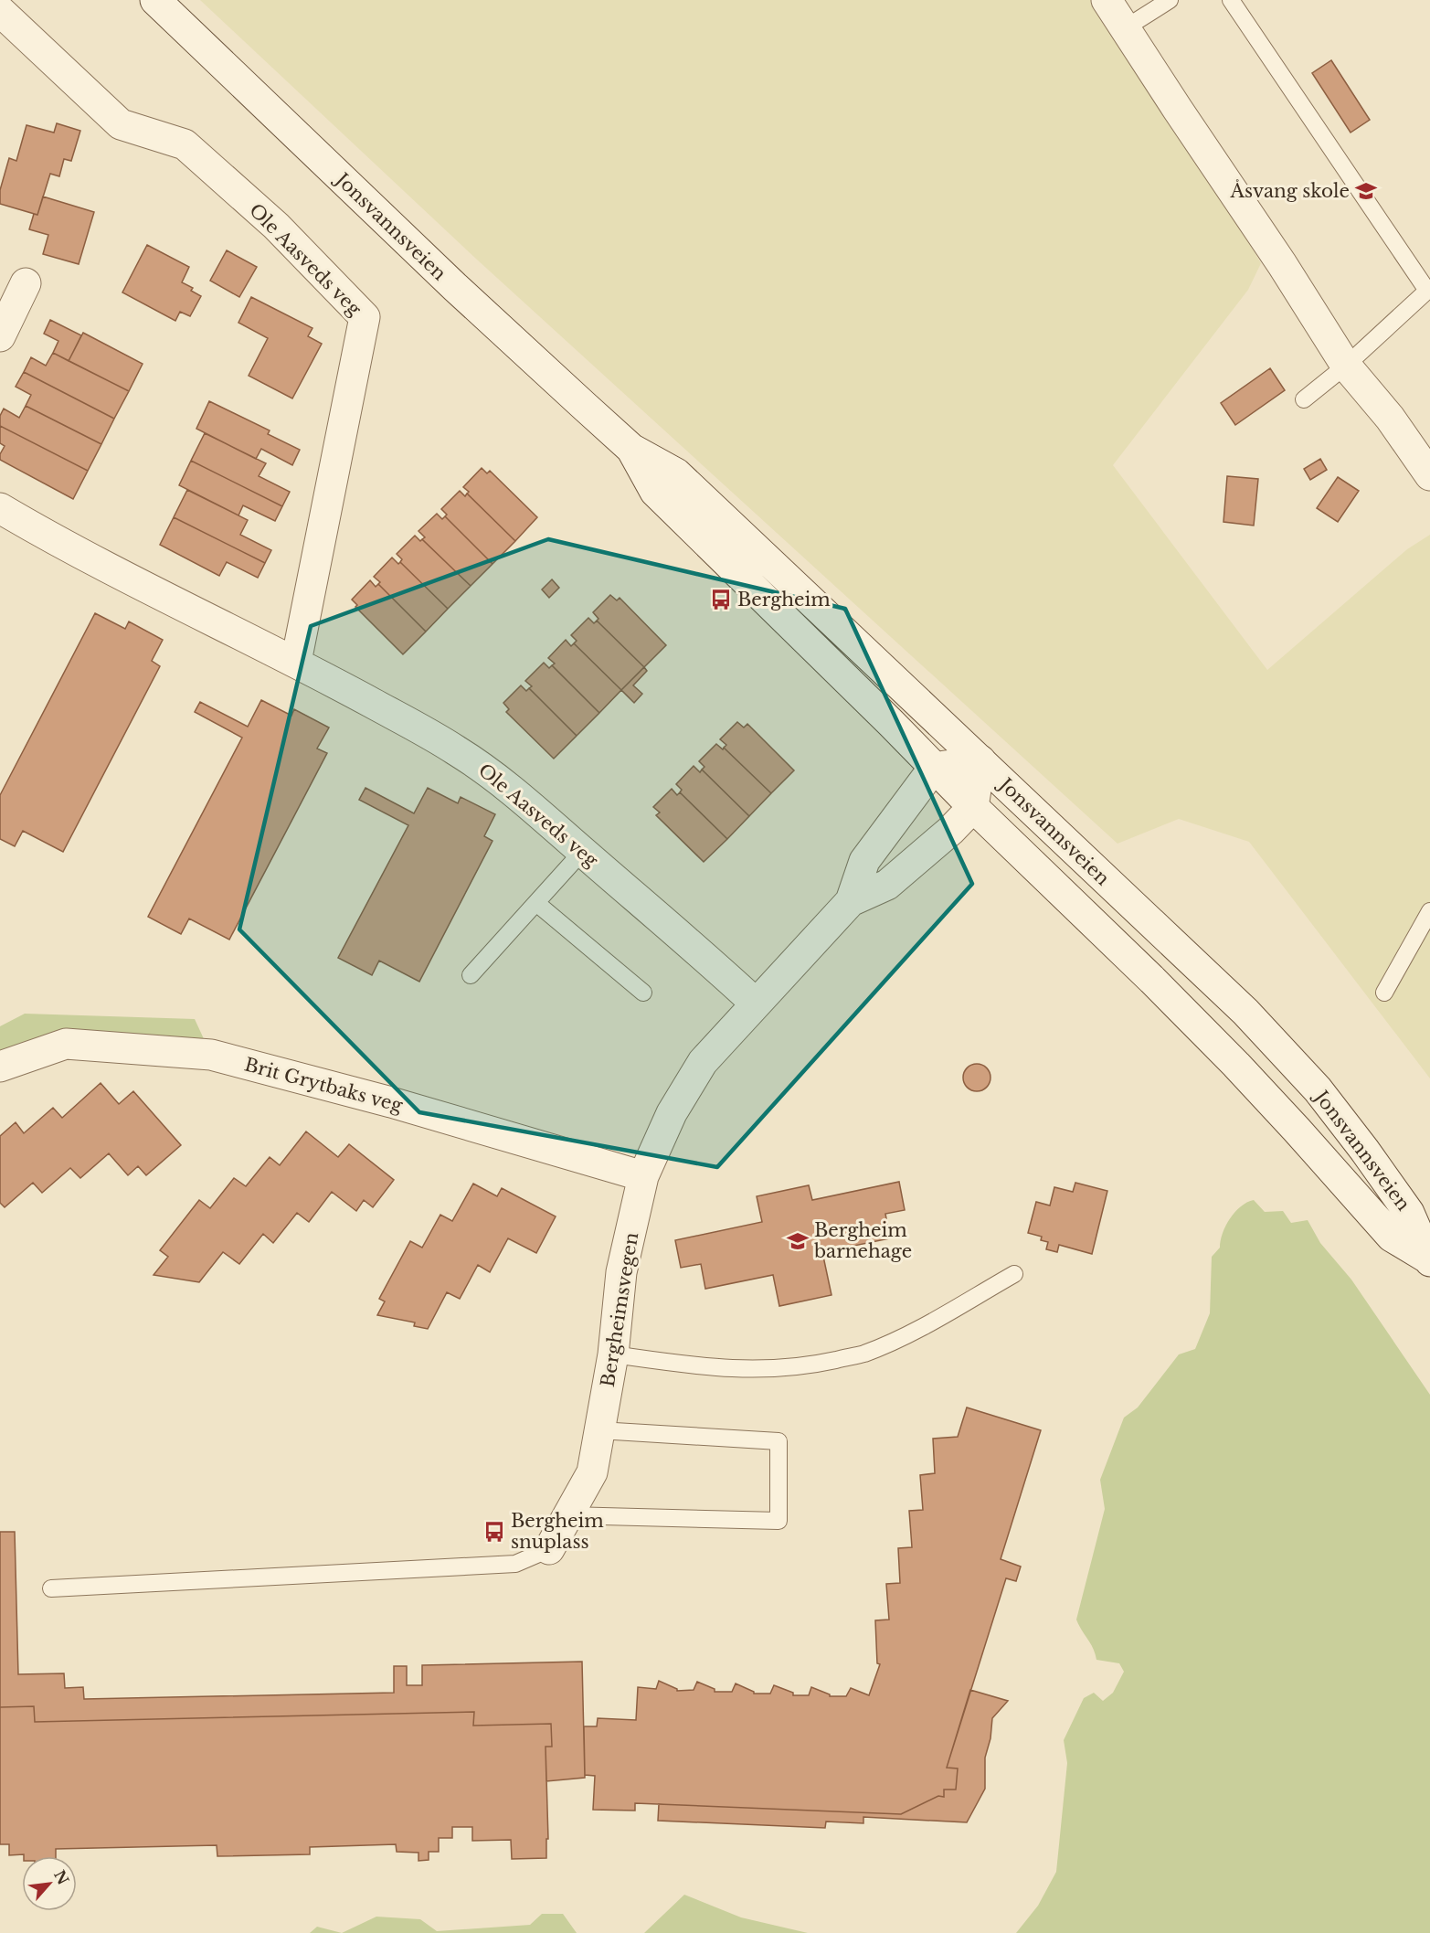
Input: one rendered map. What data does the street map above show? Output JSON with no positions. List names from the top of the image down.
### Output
{
  "streets": {
    "street": [
      "Jonsvannsveien",
      "Ole Aasveds veg",
      "Brit Grytbaks veg",
      "Bergheimsvegen"
    ]
  },
  "crossings": [
    ["Jonsvannsveien", "Bergheimsvegen"],
    ["Ole Aasveds veg", "Bergheimsvegen"],
    ["Brit Grytbaks veg", "Bergheimsvegen"]
  ],
  "places": {
    "school or university": ["Åsvang skole", "Bergheim barnehage"],
    "bus stop": ["Bergheim", "Bergheim snuplass"]
  },
  "north": "top right"
}
